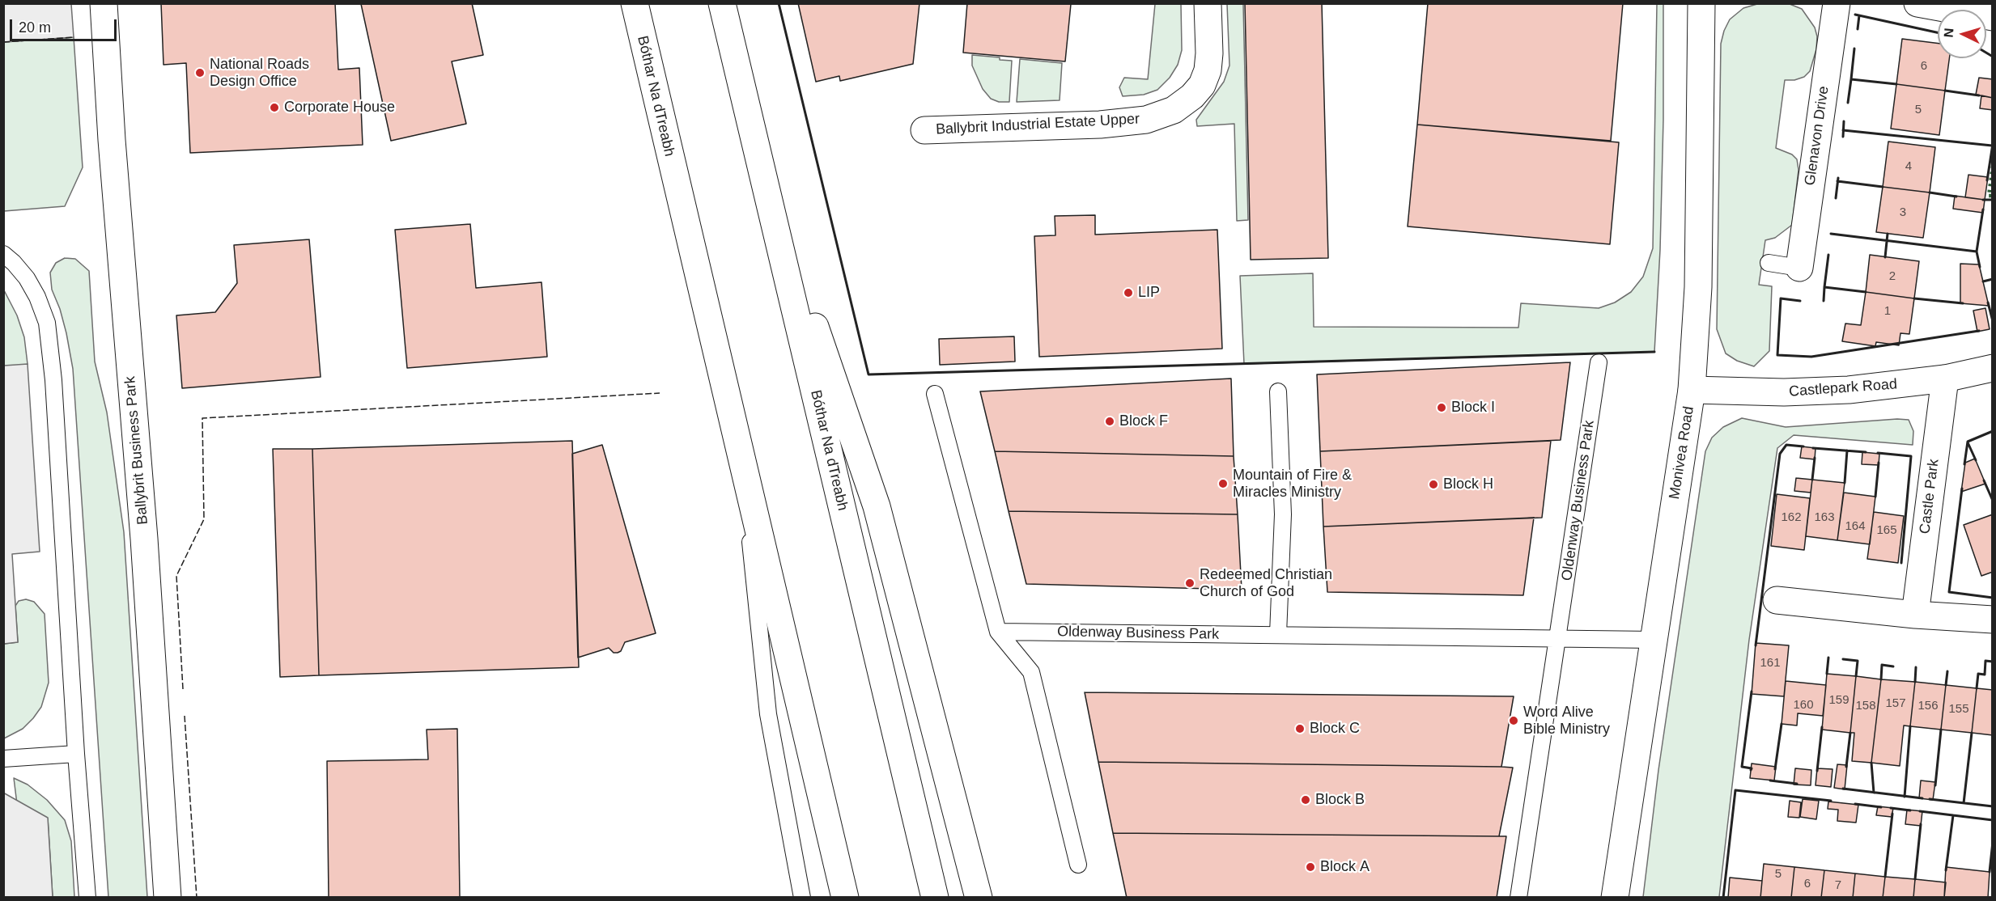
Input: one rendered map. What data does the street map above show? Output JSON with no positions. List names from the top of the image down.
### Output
{
  "streets": {
    "main road": [
      "Bóthar Na dTreabh",
      "Ballybrit Industrial Estate Upper",
      "Glenavon Drive",
      "Castlepark Road",
      "Ballybrit Business Park",
      "Monivea Road",
      "Castle Park"
    ],
    "lane": ["Oldenway Business Park"]
  },
  "crossings": [
    ["Castlepark Road", "Monivea Road"],
    ["Castlepark Road", "Castle Park"],
    ["Monivea Road", "Oldenway Business Park"]
  ],
  "places": [
    "National Roads Design Office",
    "Corporate House",
    "LIP",
    "Block I",
    "Block F",
    "Mountain of Fire & Miracles Ministry",
    "Block H",
    "Redeemed Christian Church of God",
    "Word Alive Bible Ministry",
    "Block C",
    "Block B",
    "Block A"
  ],
  "house_numbers": [
    "6",
    "5",
    "4",
    "3",
    "2",
    "1",
    "162",
    "163",
    "164",
    "165",
    "161",
    "159",
    "157",
    "160",
    "158",
    "156",
    "155",
    "5",
    "6",
    "7"
  ],
  "scale_bar": "20 m",
  "north": "left"
}
